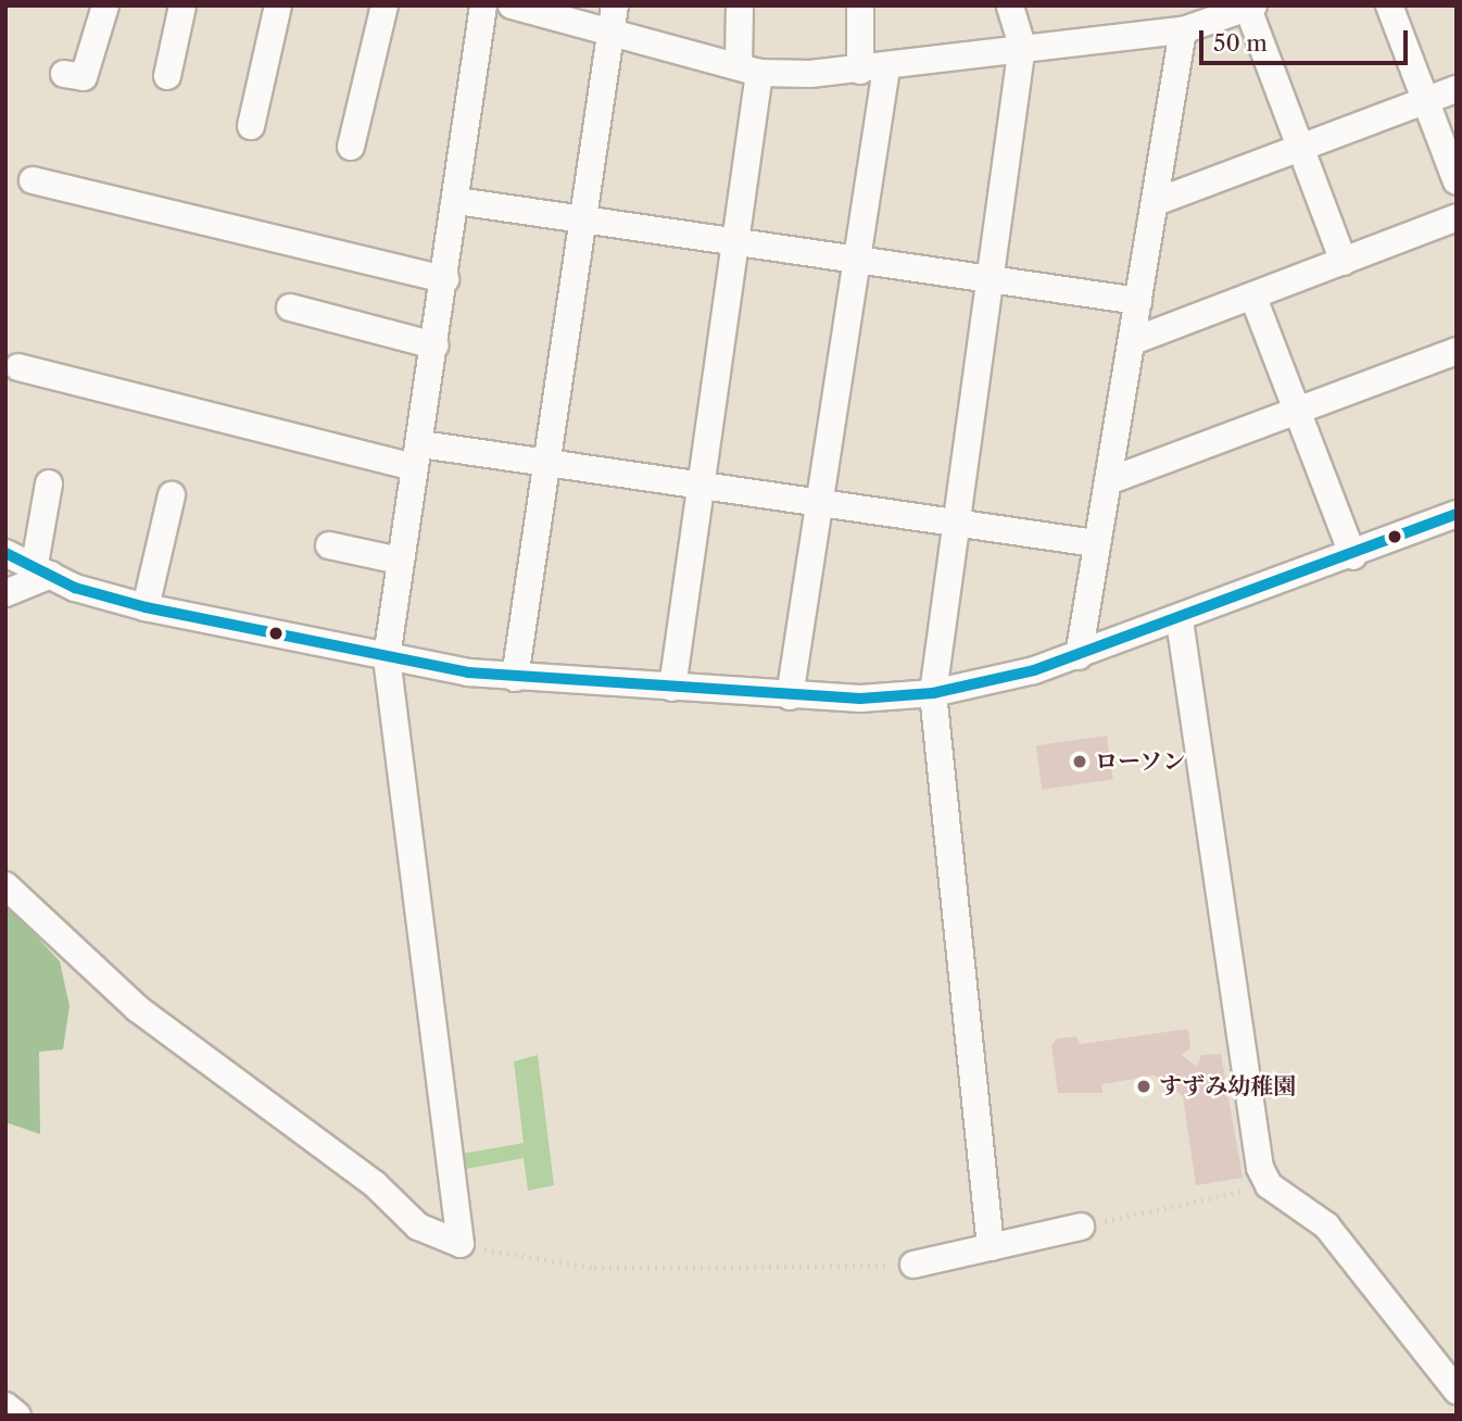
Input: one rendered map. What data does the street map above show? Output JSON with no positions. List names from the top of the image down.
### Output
{
  "places": ["ローソン", "すずみ幼稚園"],
  "scale_bar": "50 m"
}
